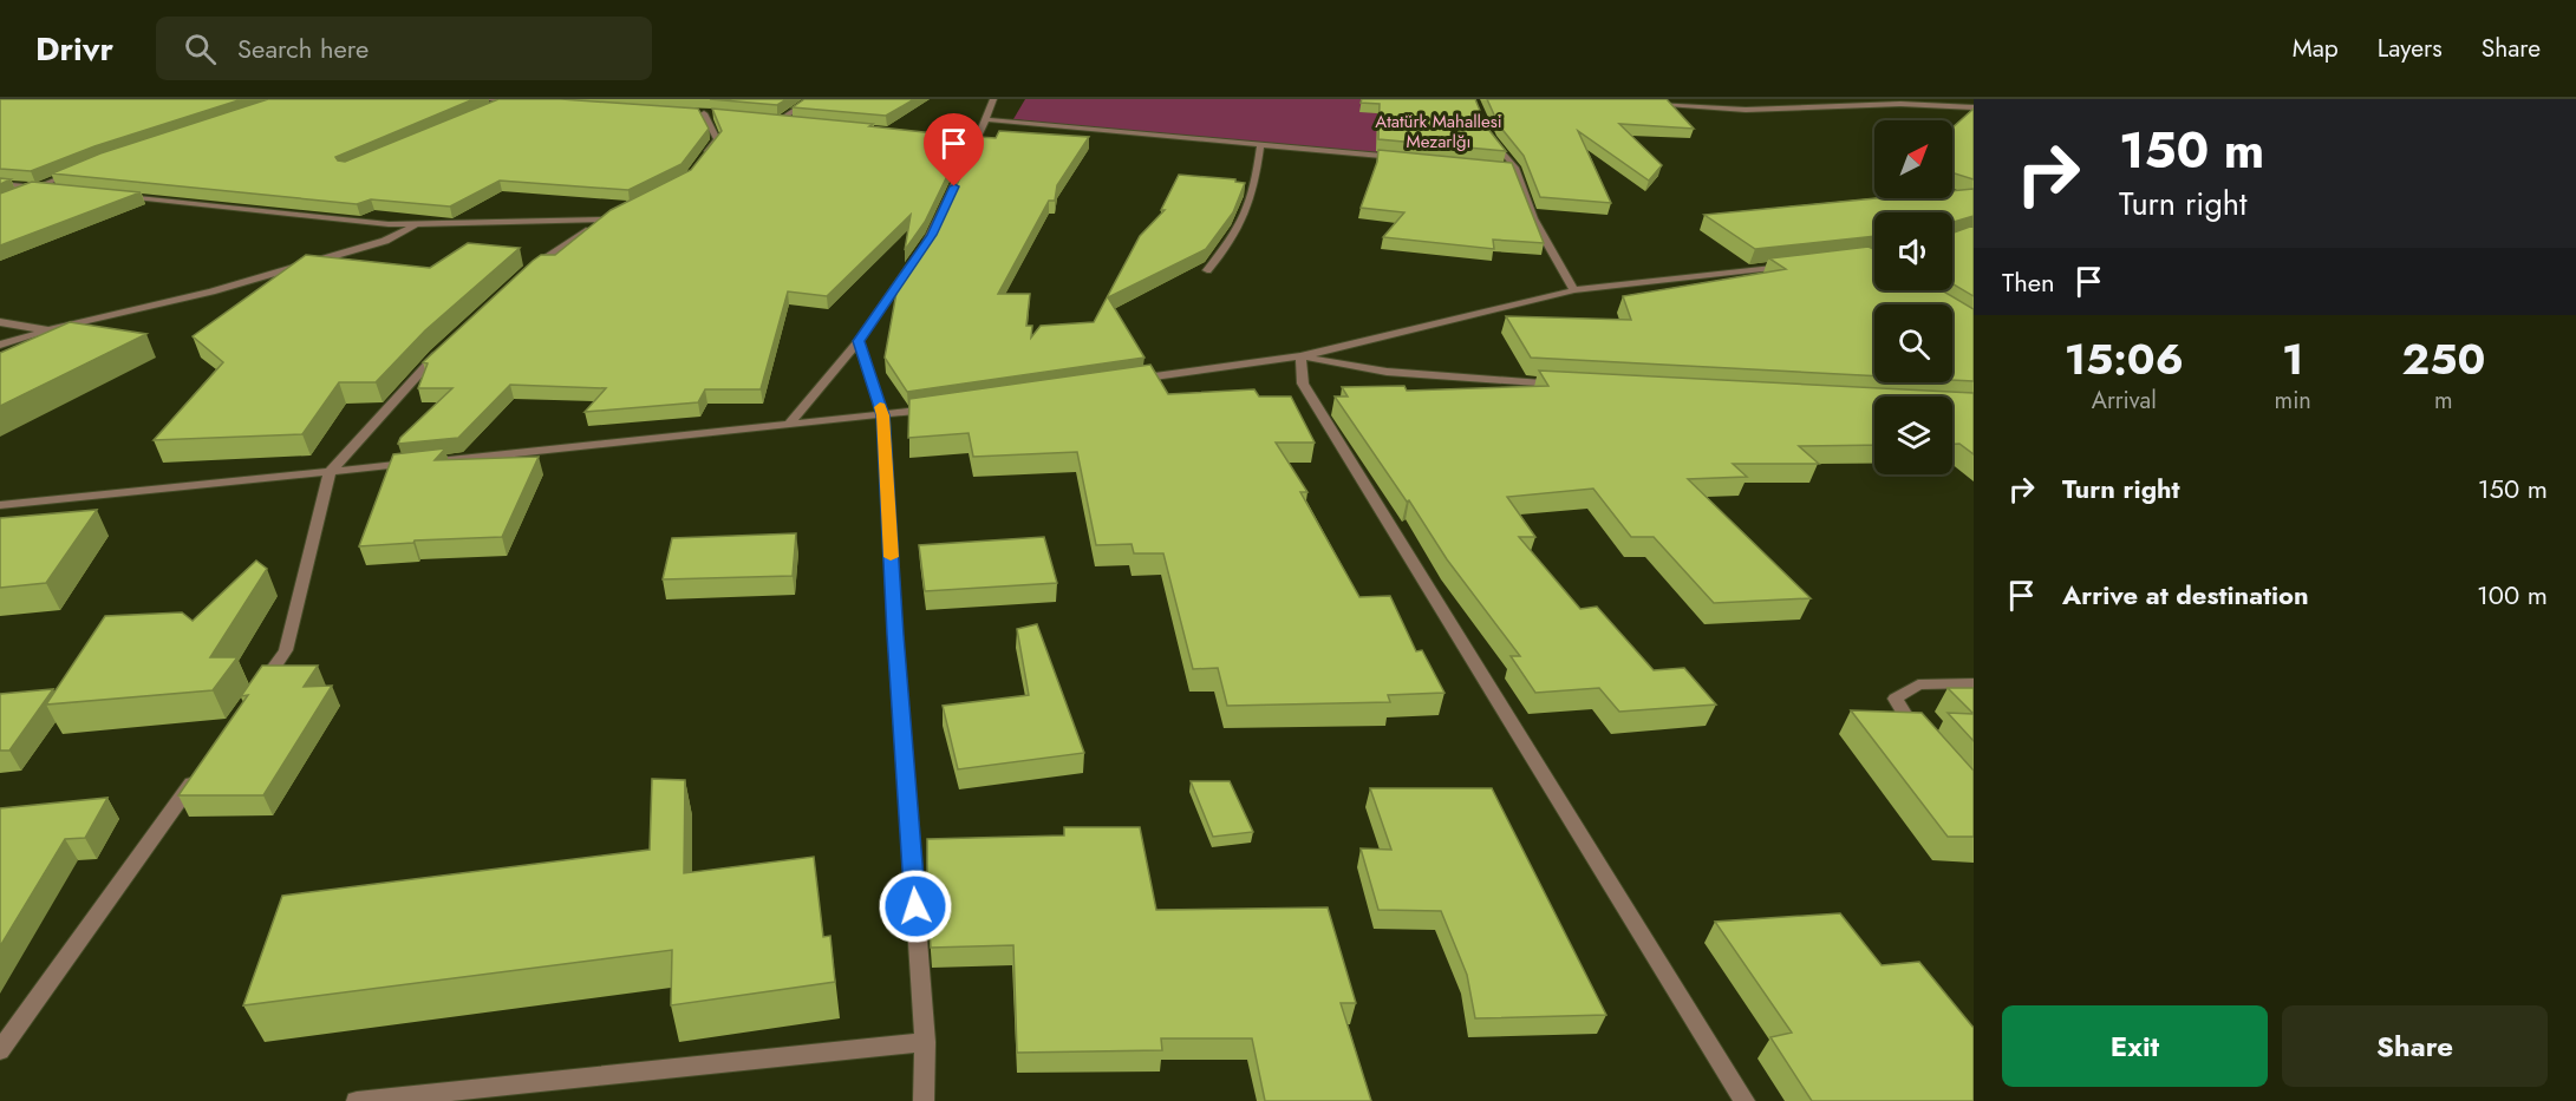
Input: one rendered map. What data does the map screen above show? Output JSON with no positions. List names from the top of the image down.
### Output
{
  "parks": ["Atatürk Mahallesi Mezarlğı"],
  "north": "top right",
  "page": {
    "header": "Drivr",
    "search": "Search here",
    "nav": ["Map", "Layers", "Share"],
    "turn": ["150 m", "Turn right"],
    "then": "Then",
    "eta": [
      "15:06",
      "Arrival",
      "1",
      "min",
      "250",
      "m"
    ],
    "list": [
      {
        "name": "Turn right",
        "value": "150 m"
      },
      {
        "name": "Arrive at destination",
        "value": "100 m"
      }
    ],
    "buttons": ["Exit", "Share"]
  }
}
